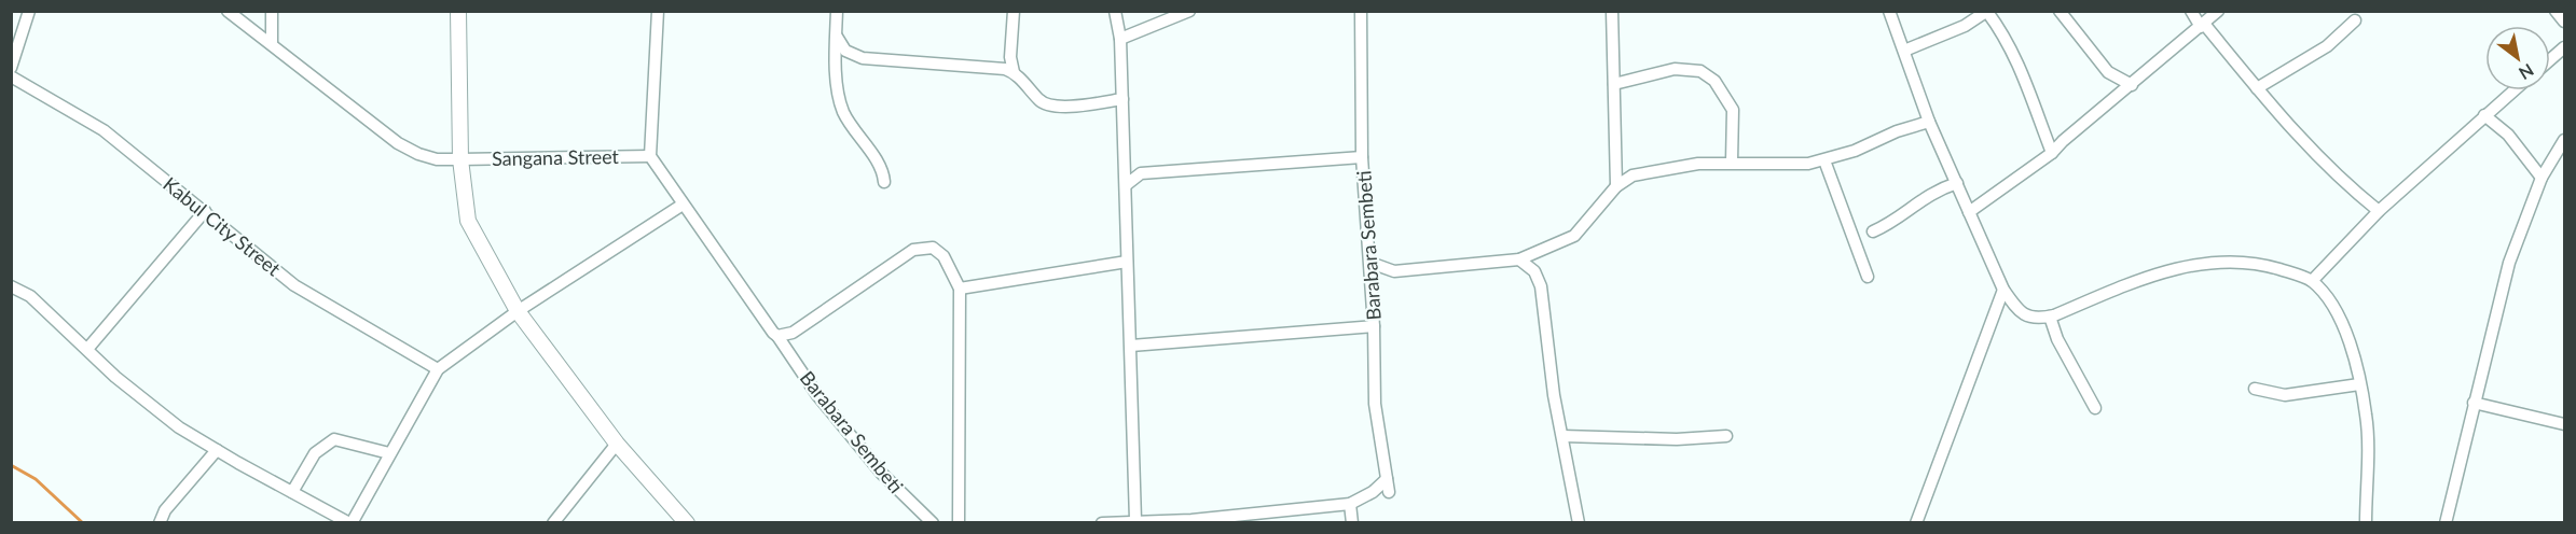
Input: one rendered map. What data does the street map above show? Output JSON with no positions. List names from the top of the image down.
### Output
{
  "streets": {
    "street": ["Sangana Street", "Kabul City Street", "Barabara Sembeti"]
  },
  "crossings": [
    ["Sangana Street", "Barabara Sembeti"]
  ],
  "north": "bottom right"
}
